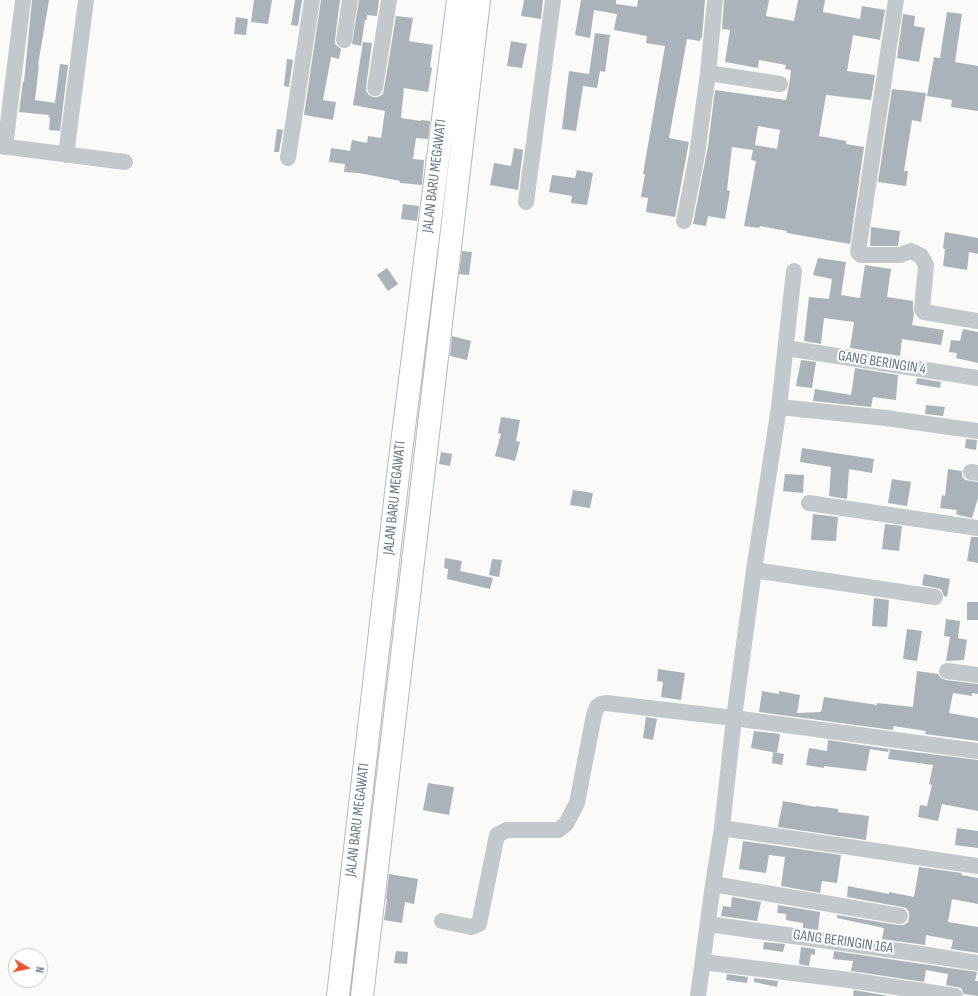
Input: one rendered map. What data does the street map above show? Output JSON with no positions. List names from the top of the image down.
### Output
{
  "streets": {
    "highway": ["JALAN BARU MEGAWATI"],
    "street": ["GANG BERINGIN 4", "GANG BERINGIN 16A"]
  },
  "north": "right"
}
